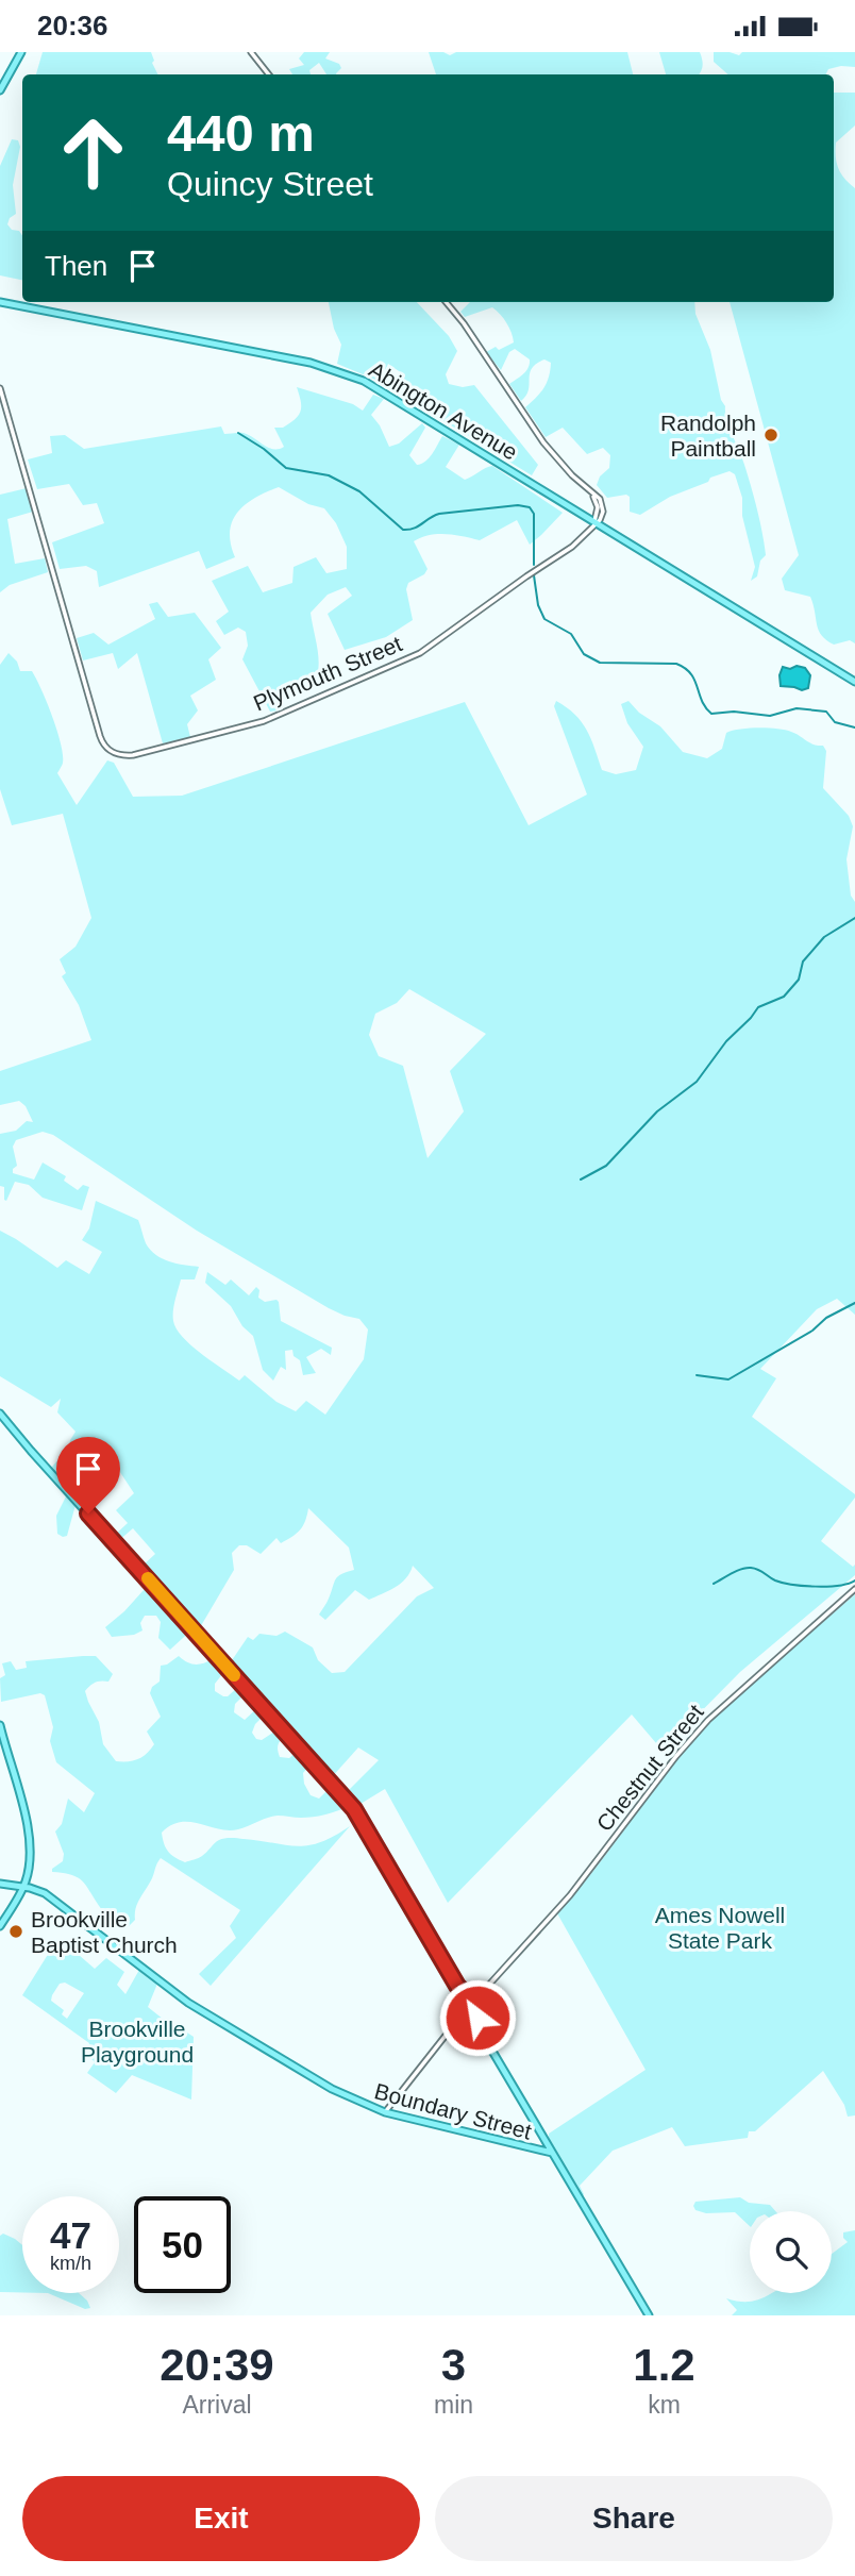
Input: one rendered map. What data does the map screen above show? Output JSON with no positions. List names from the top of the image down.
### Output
{
  "streets": {
    "main road": ["Abington Avenue", "Boundary Street"],
    "street": ["Plymouth Street", "Chestnut Street"]
  },
  "crossings": [
    ["Abington Avenue", "Plymouth Street"],
    ["Chestnut Street", "Boundary Street"]
  ],
  "parks": ["Ames Nowell State Park", "Brookville Playground"],
  "places": ["Randolph Paintball", "Brookville Baptist Church"],
  "page": {
    "status": "20:36",
    "turn": ["440 m", "Quincy Street"],
    "then": "Then",
    "speed": "47 km/h",
    "limit": "50",
    "eta": [
      "20:39",
      "Arrival",
      "3",
      "min",
      "1.2",
      "km"
    ],
    "buttons": ["Exit", "Share"]
  }
}
